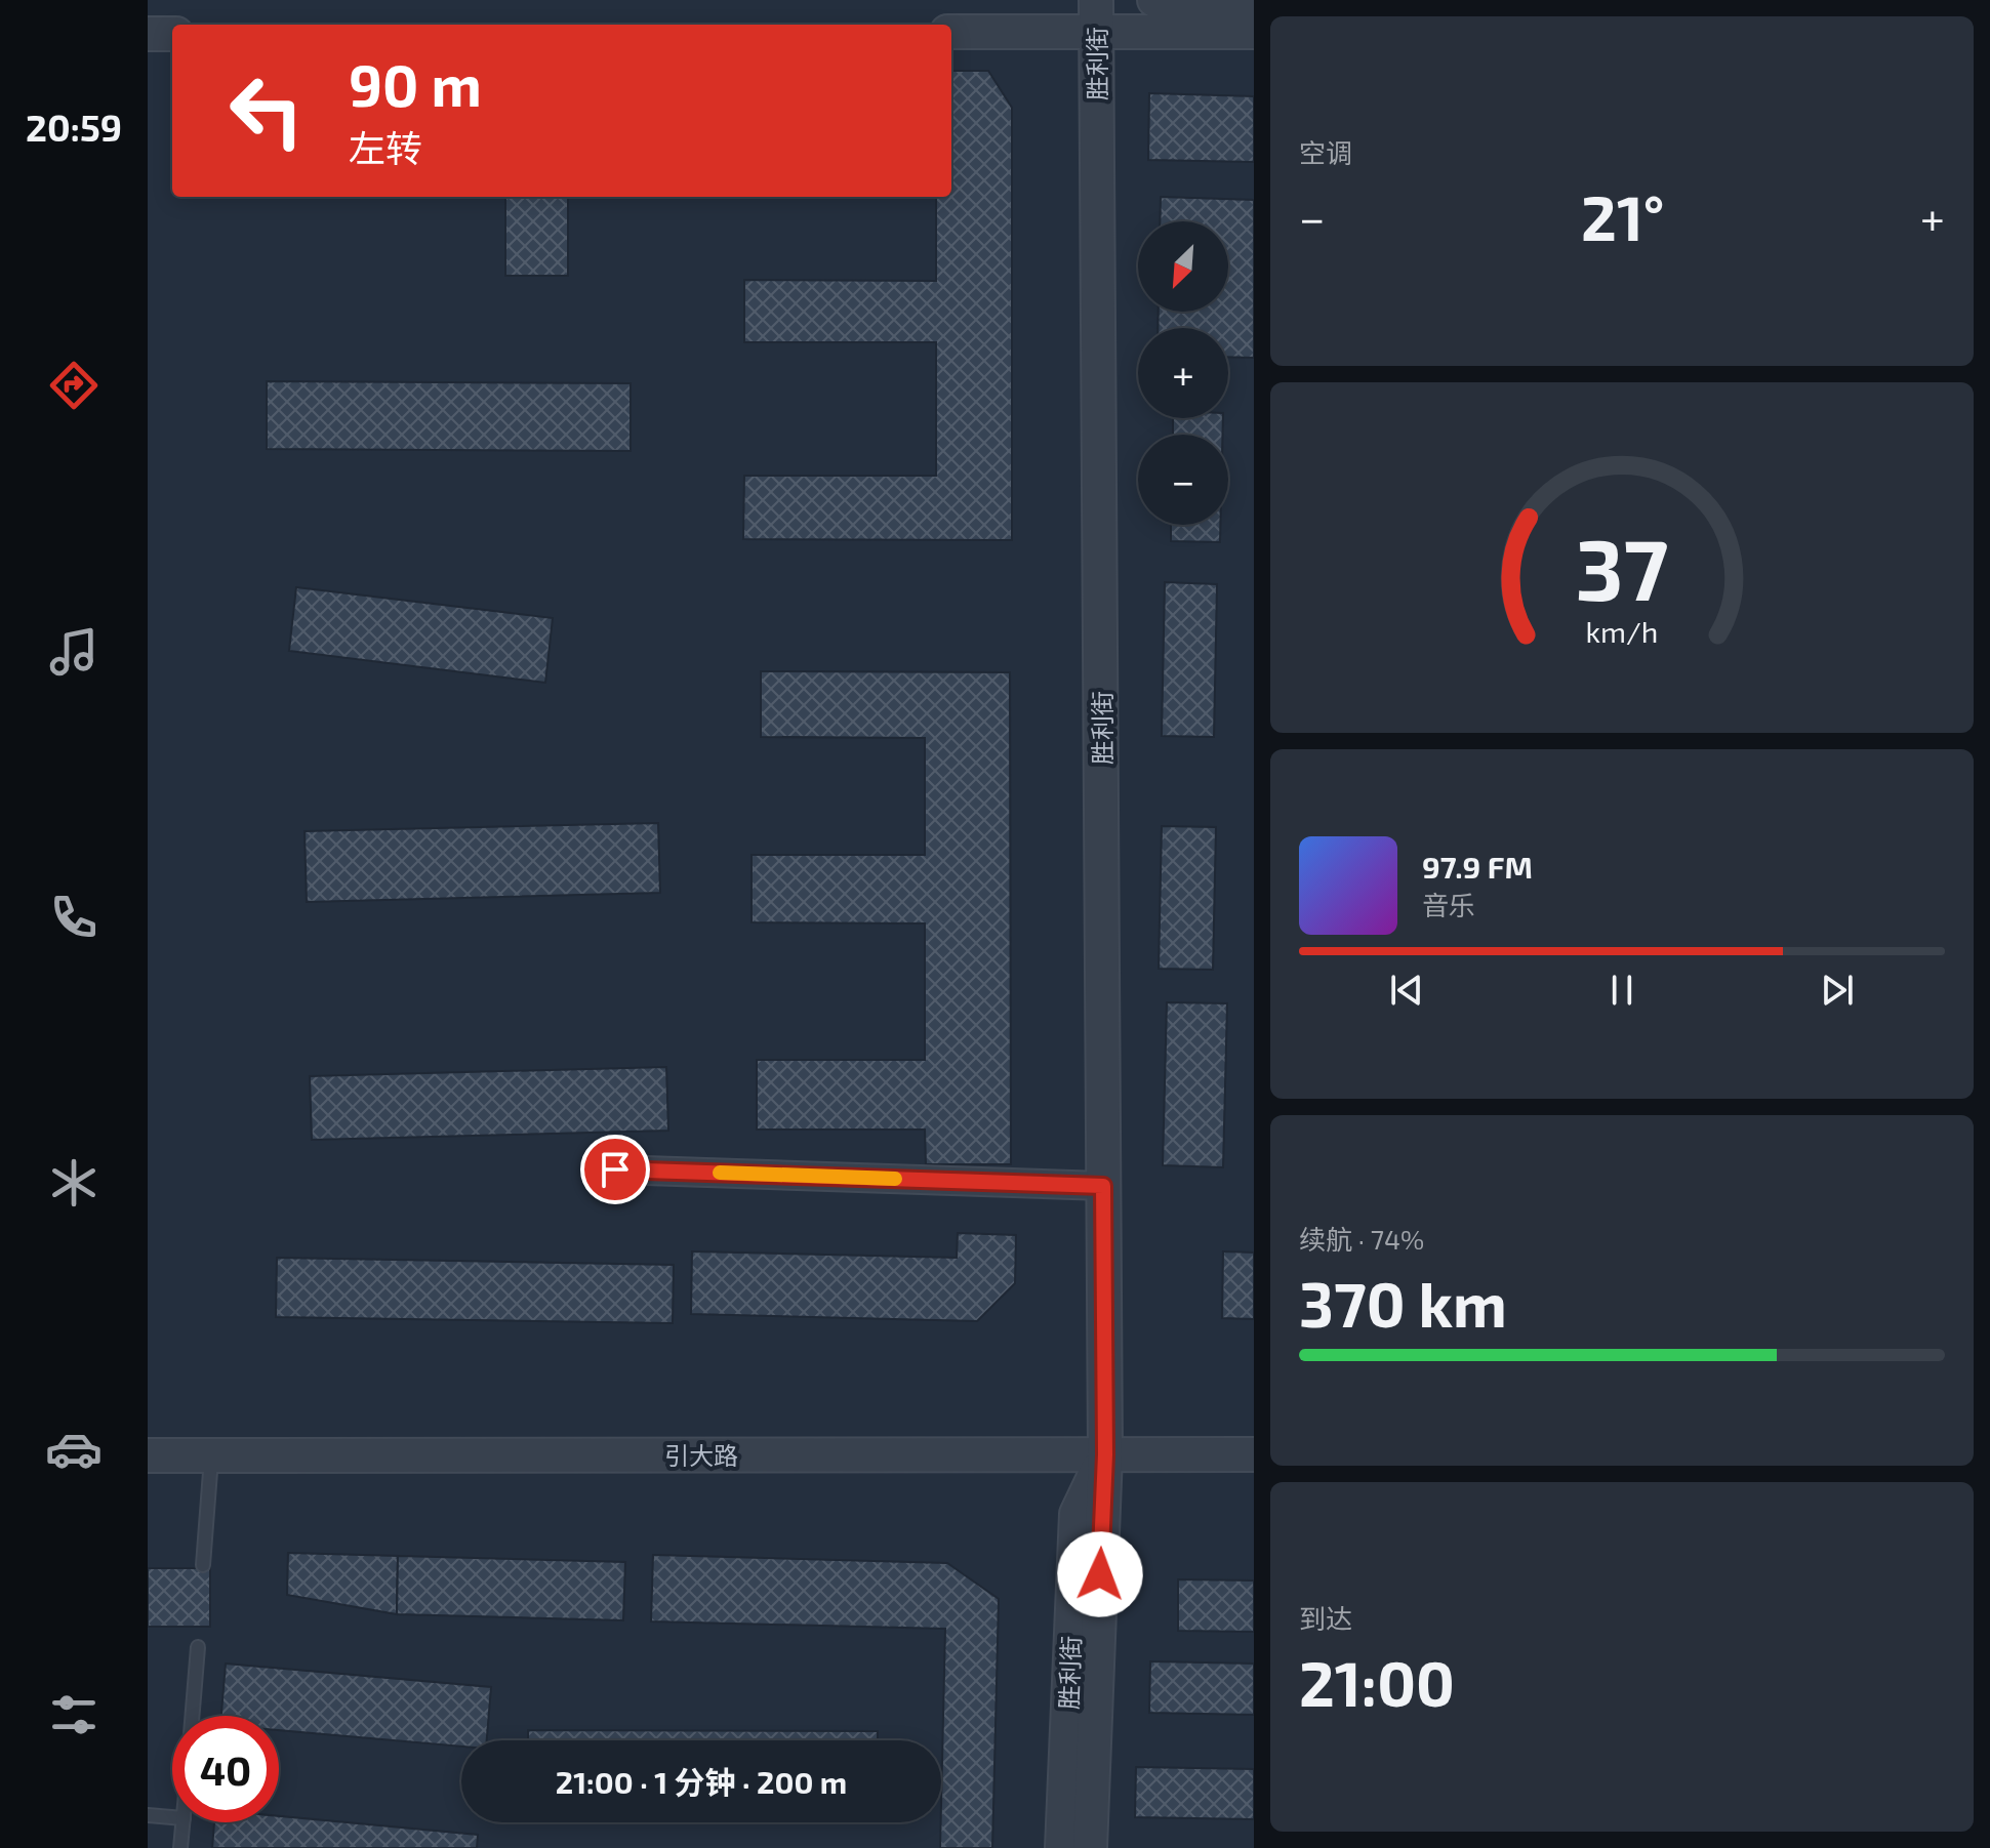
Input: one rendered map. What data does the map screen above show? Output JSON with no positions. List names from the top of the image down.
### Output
{
  "streets": {
    "street": ["胜利街", "引大路"]
  },
  "crossings": [
    ["胜利街", "引大路"]
  ],
  "north": "bottom left",
  "page": {
    "tabs": "20:59",
    "tile": [
      "空调",
      ["续航 · 74%", "370 km"],
      ["到达", "21:00"]
    ],
    "turn": ["90 m", "左转"],
    "heat": ["−", "21°", "+"],
    "map_buttons": ["+", "−"],
    "song": ["97.9 FM", "音乐"],
    "limit": "40",
    "trip": "21:00 · 1 分钟 · 200 m",
    "gauge": ["37", "km/h"]
  }
}
